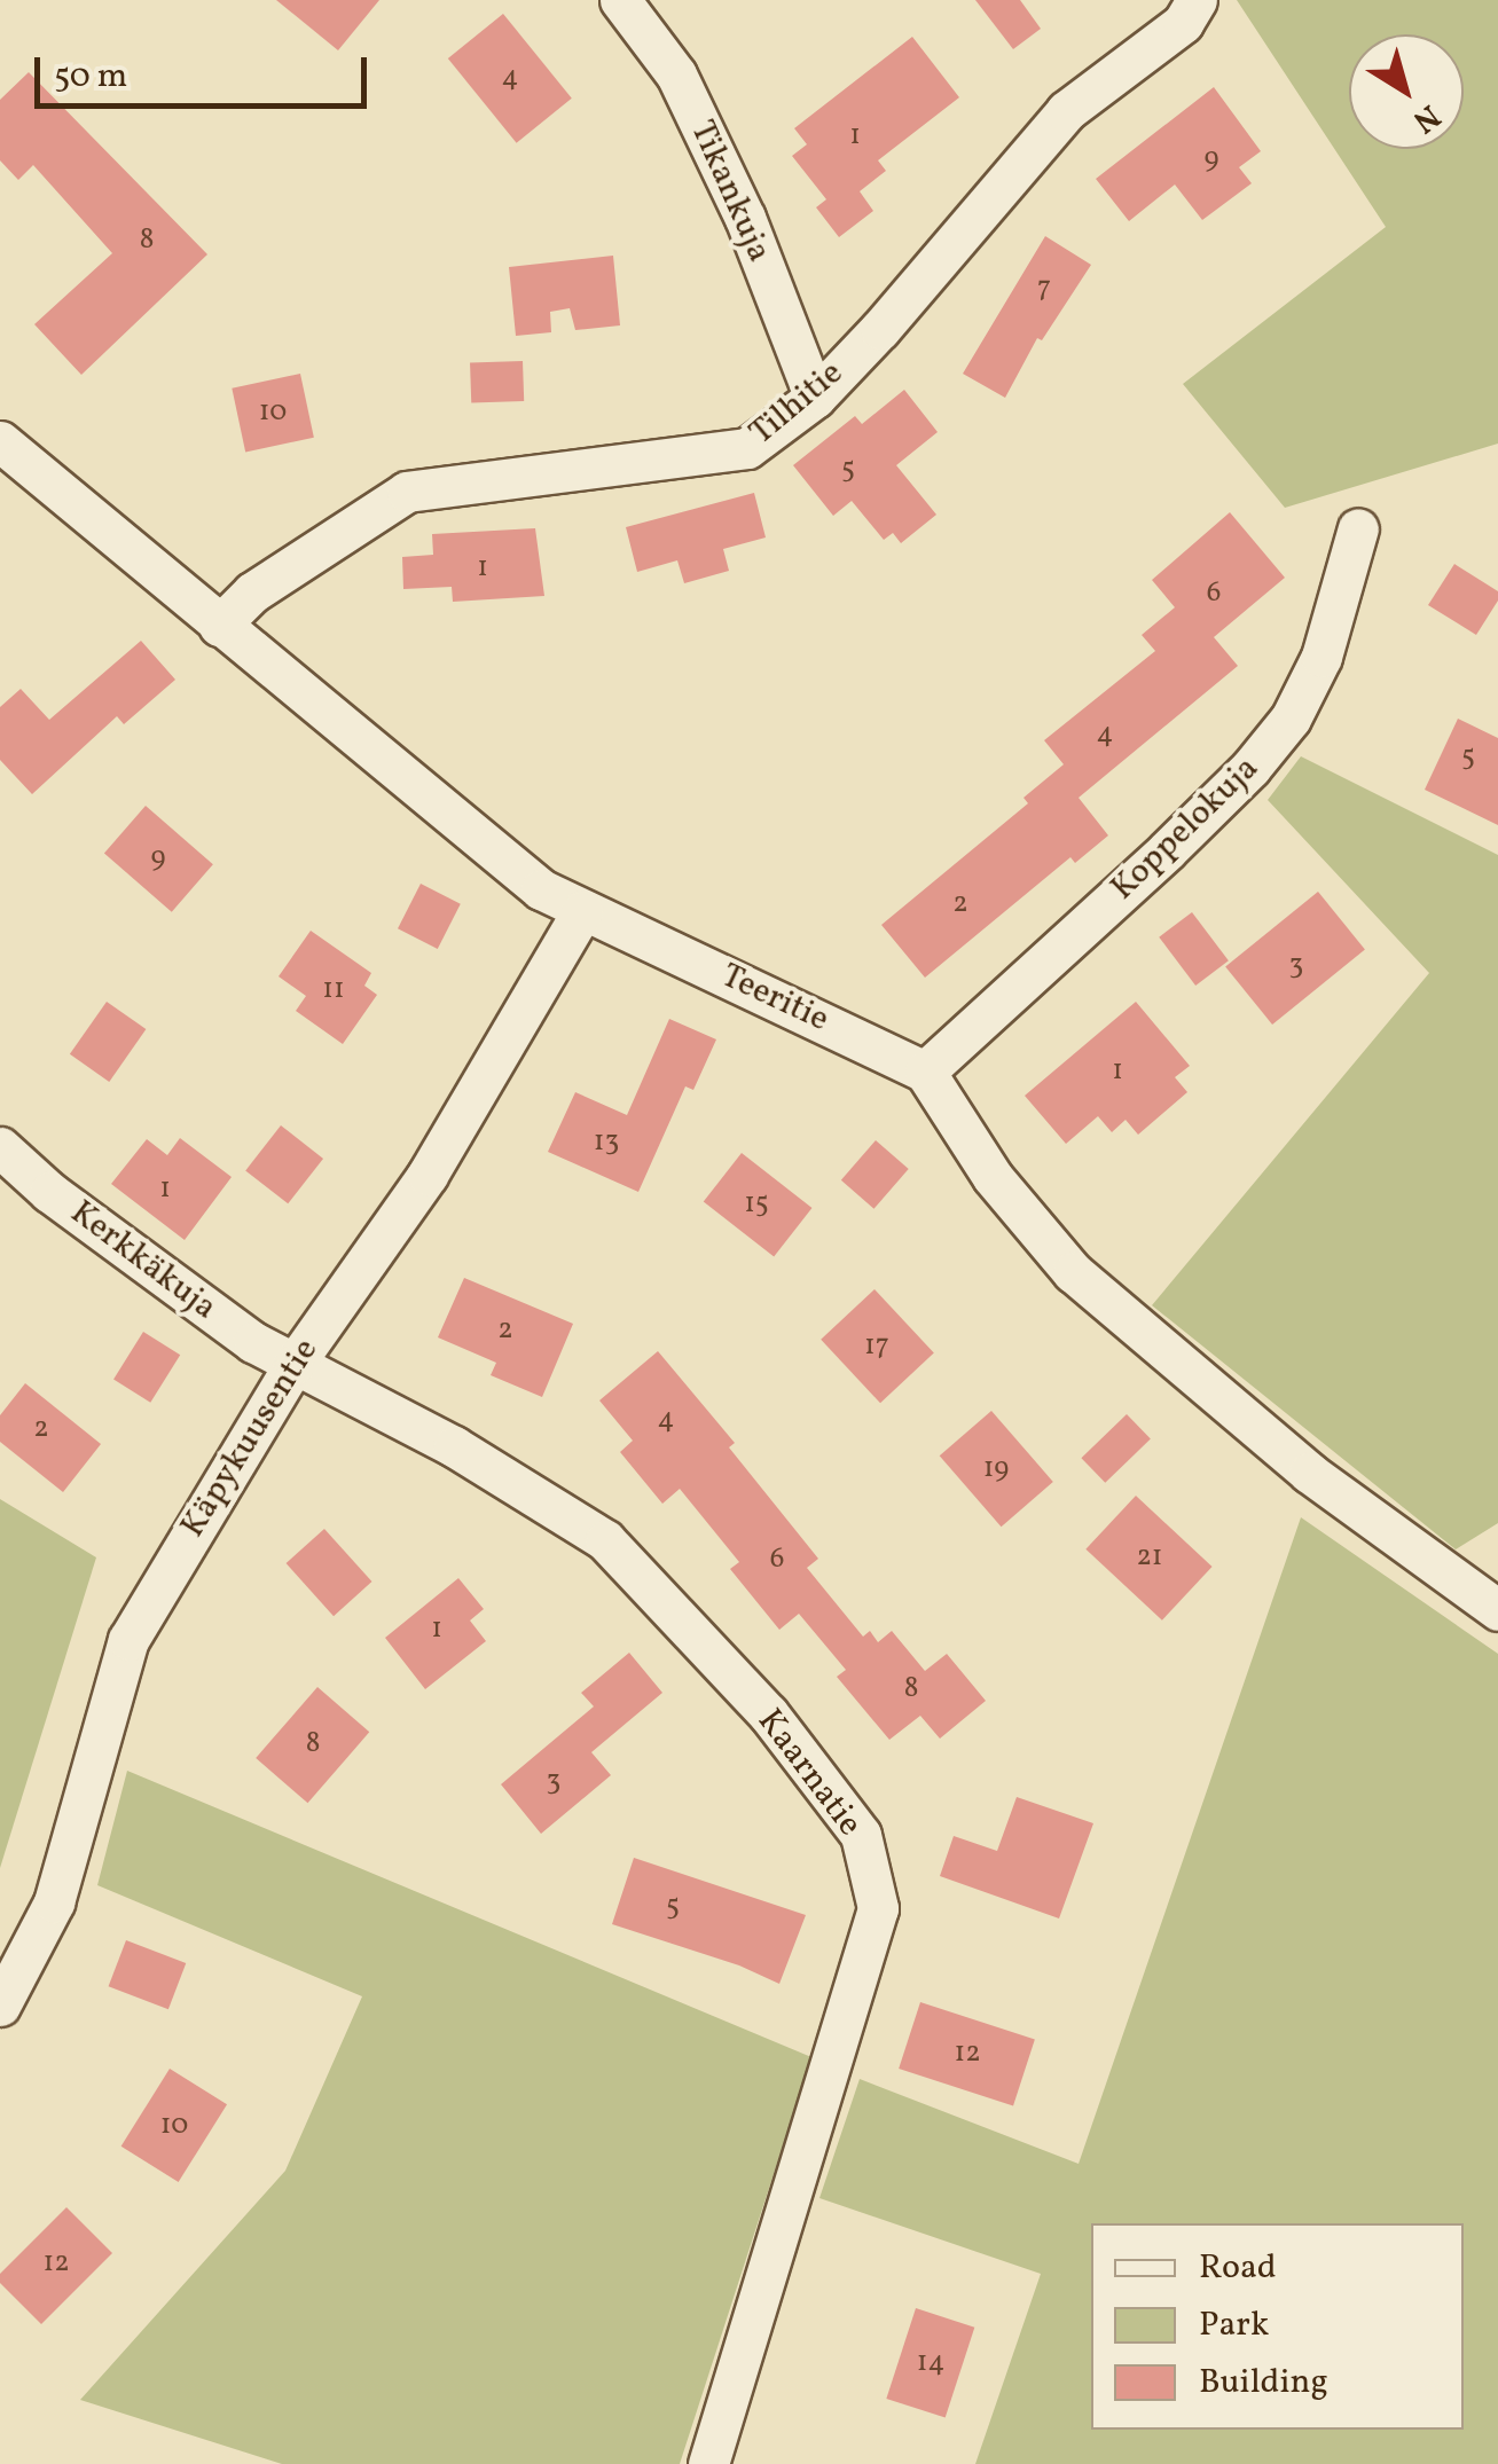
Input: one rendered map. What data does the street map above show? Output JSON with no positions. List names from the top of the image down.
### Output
{
  "streets": {
    "street": [
      "Tikankuja",
      "Tilhitie",
      "Koppelokuja",
      "Teeritie",
      "Kerkkäkuja",
      "Käpykuusentie",
      "Kaarnatie"
    ]
  },
  "crossings": [
    ["Tikankuja", "Tilhitie"],
    ["Tilhitie", "Teeritie"],
    ["Koppelokuja", "Teeritie"],
    ["Teeritie", "Käpykuusentie"],
    ["Kerkkäkuja", "Käpykuusentie"],
    ["Kerkkäkuja", "Kaarnatie"],
    ["Käpykuusentie", "Kaarnatie"]
  ],
  "house_numbers": [
    "4",
    "1",
    "9",
    "8",
    "7",
    "10",
    "5",
    "1",
    "6",
    "4",
    "5",
    "9",
    "2",
    "3",
    "11",
    "1",
    "13",
    "1",
    "15",
    "2",
    "17",
    "4",
    "2",
    "19",
    "21",
    "6",
    "1",
    "8",
    "8",
    "3",
    "5",
    "12",
    "10",
    "12",
    "14"
  ],
  "legend": ["Road", "Park", "Building"],
  "scale_bar": "50 m",
  "north": "bottom right"
}
